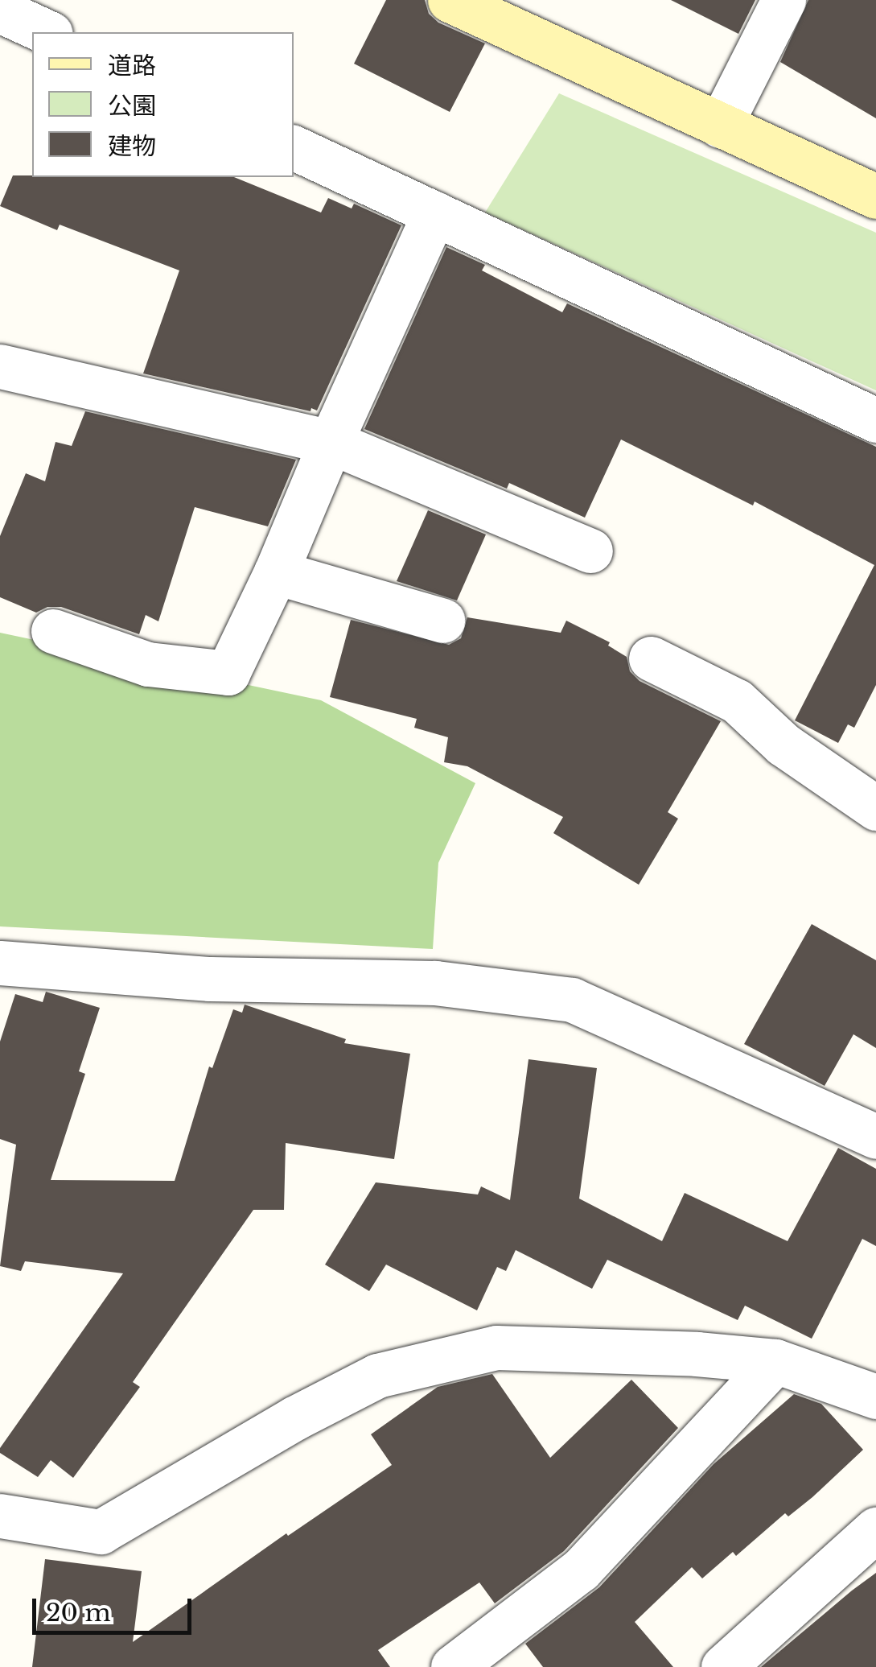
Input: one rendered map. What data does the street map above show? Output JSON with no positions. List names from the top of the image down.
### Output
{
  "legend": ["道路", "公園", "建物"],
  "scale_bar": "20 m"
}
